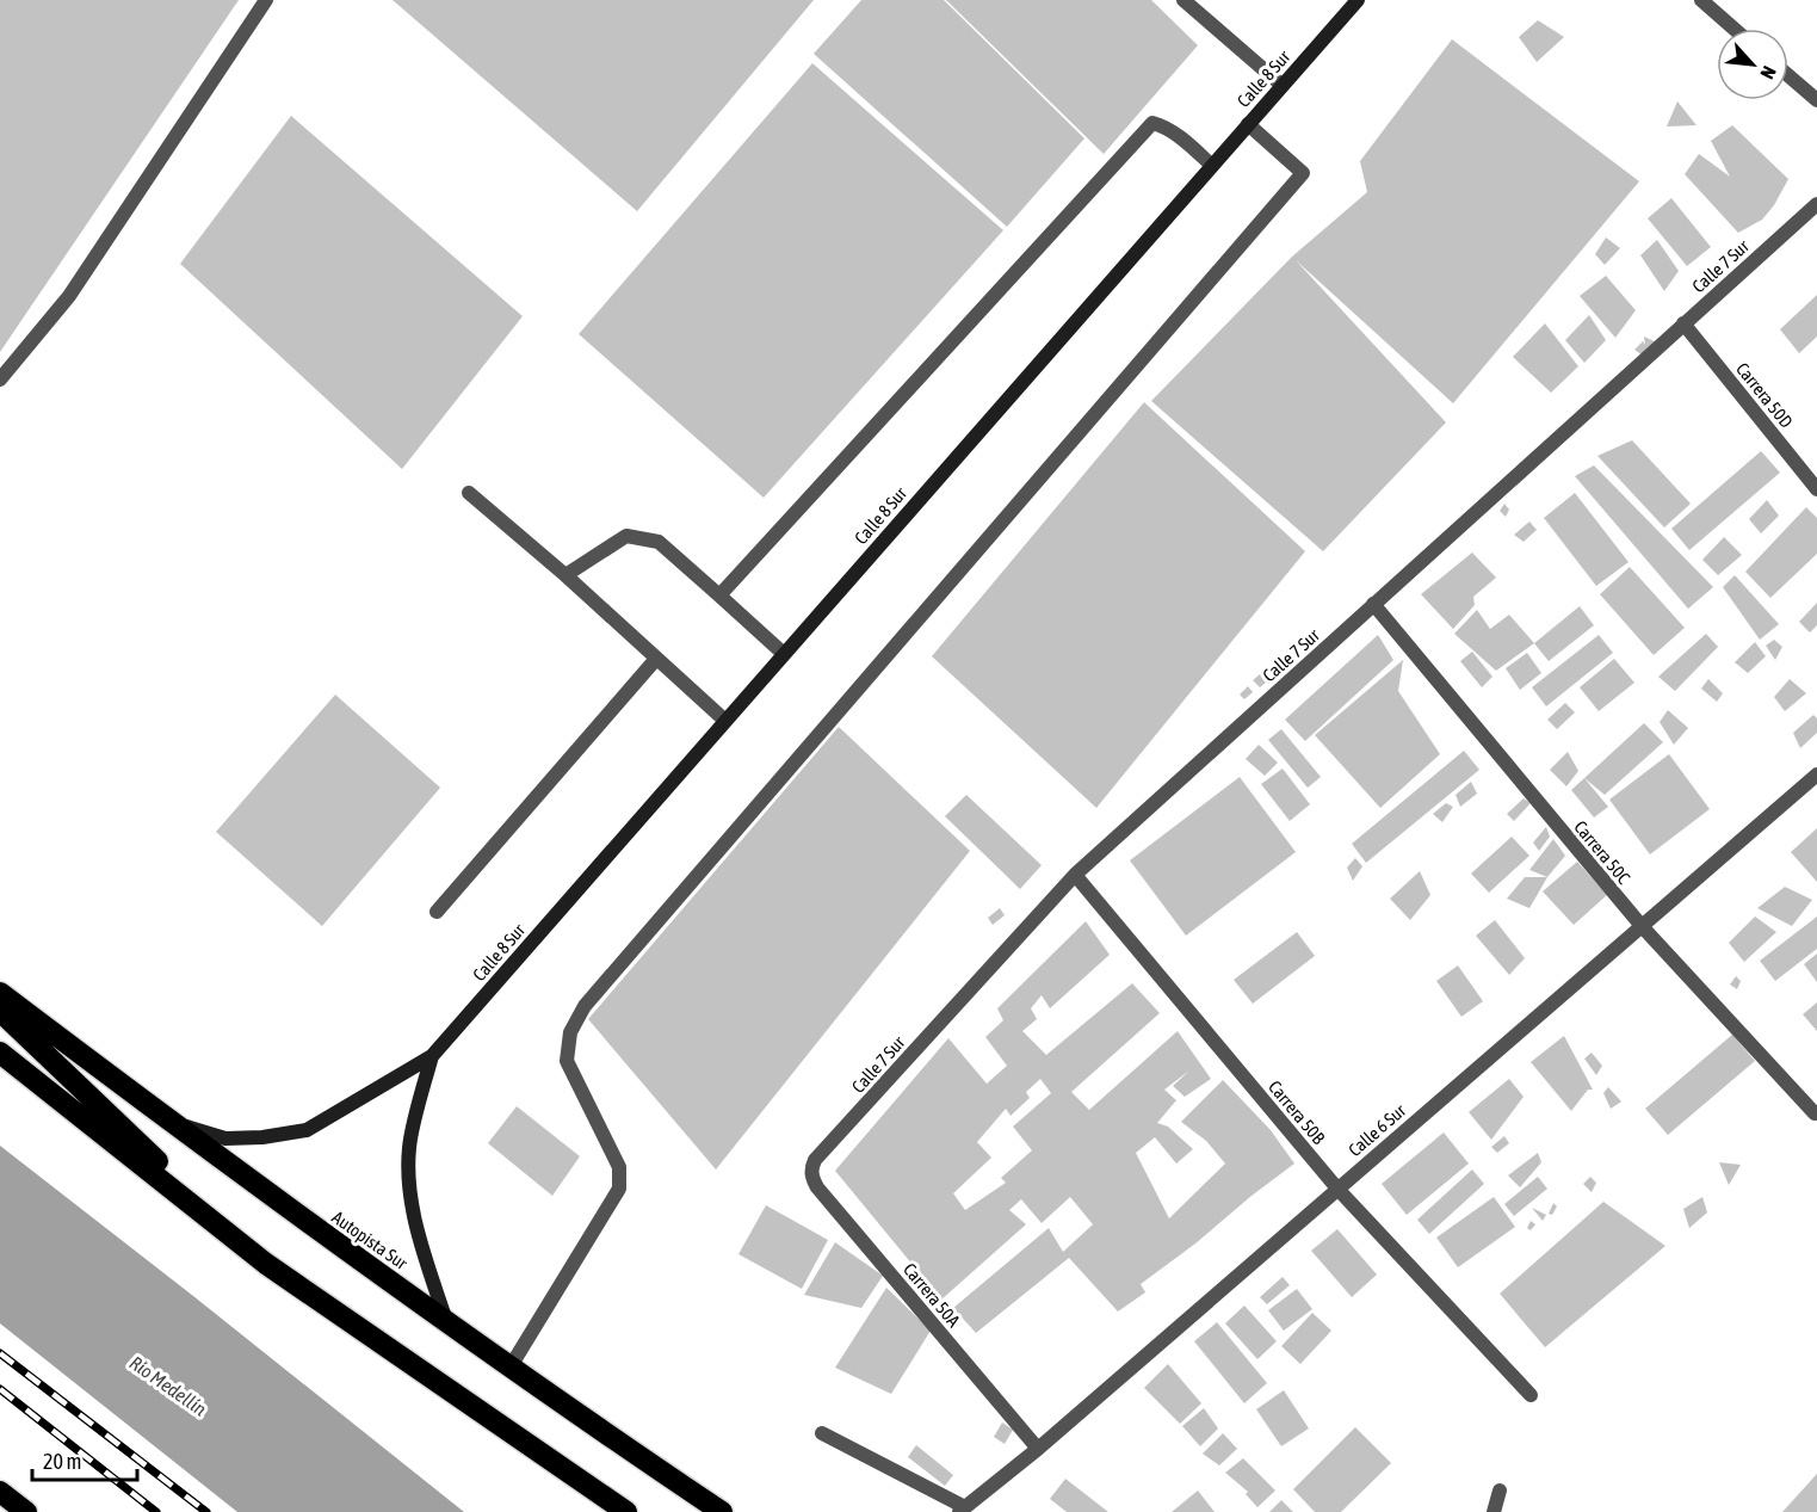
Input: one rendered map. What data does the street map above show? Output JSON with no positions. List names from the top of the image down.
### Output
{
  "streets": {
    "highway": ["Autopista Sur"],
    "street": [
      "Calle 8 Sur",
      "Calle 7 Sur",
      "Carrera 50D",
      "Carrera 50C",
      "Carrera 50B",
      "Calle 6 Sur",
      "Carrera 50A"
    ]
  },
  "crossings": [
    ["Calle 8 Sur", "Autopista Sur"],
    ["Calle 7 Sur", "Carrera 50D"],
    ["Calle 7 Sur", "Carrera 50C"],
    ["Calle 7 Sur", "Carrera 50B"],
    ["Calle 7 Sur", "Carrera 50A"],
    ["Carrera 50C", "Calle 6 Sur"],
    ["Carrera 50B", "Calle 6 Sur"],
    ["Calle 6 Sur", "Carrera 50A"]
  ],
  "water": ["Río Medellín"],
  "scale_bar": "20 m",
  "north": "bottom right"
}
